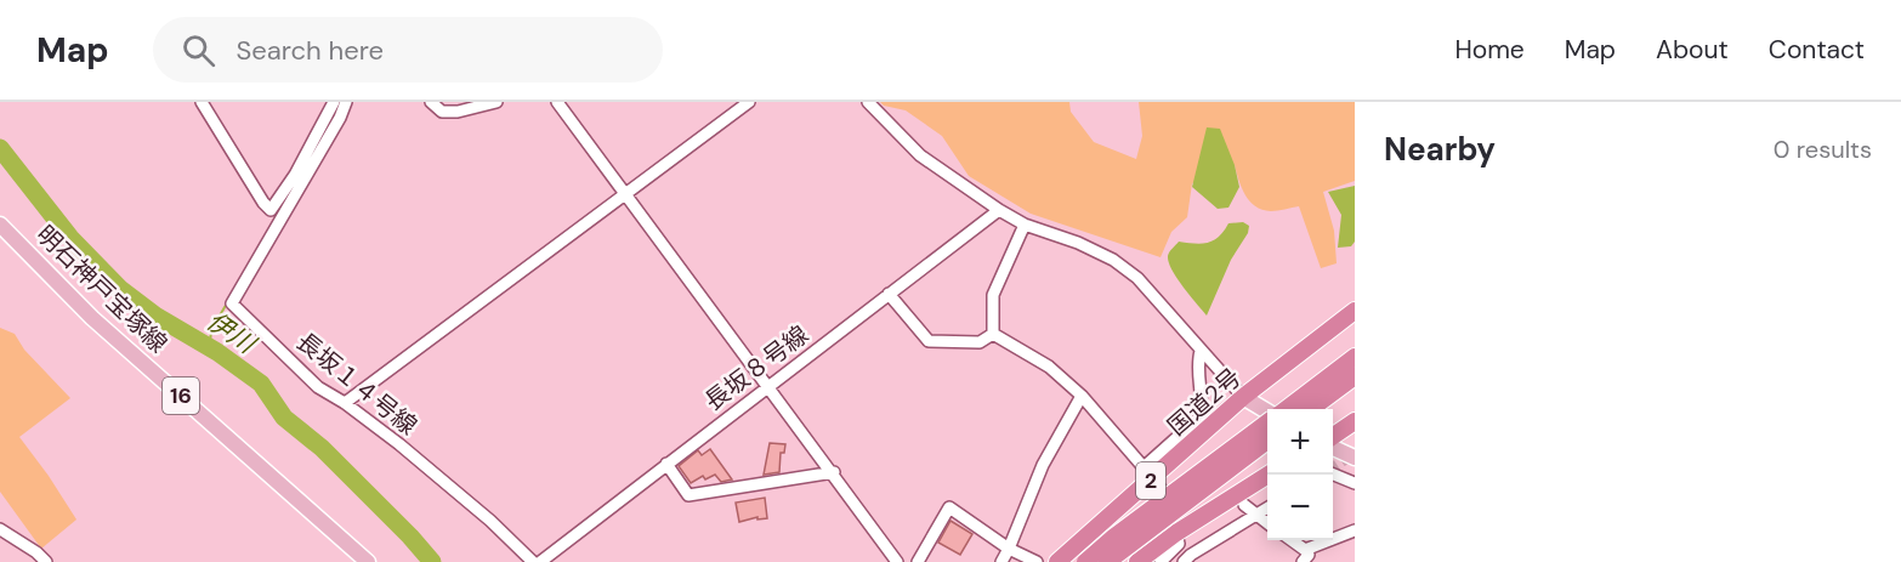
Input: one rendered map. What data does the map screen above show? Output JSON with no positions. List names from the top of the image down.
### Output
{
  "streets": {
    "highway": ["国道2号", "2"],
    "main road": ["明石神戸宝塚線", "16"],
    "street": ["長坂８号線", "長坂１４号線"]
  },
  "water": ["伊川"],
  "page": {
    "header": "Map",
    "search": "Search here",
    "nav": [
      "Home",
      "Map",
      "About",
      "Contact"
    ],
    "heading": ["Nearby", "0 results"],
    "map_buttons": ["+", "−"]
  }
}
